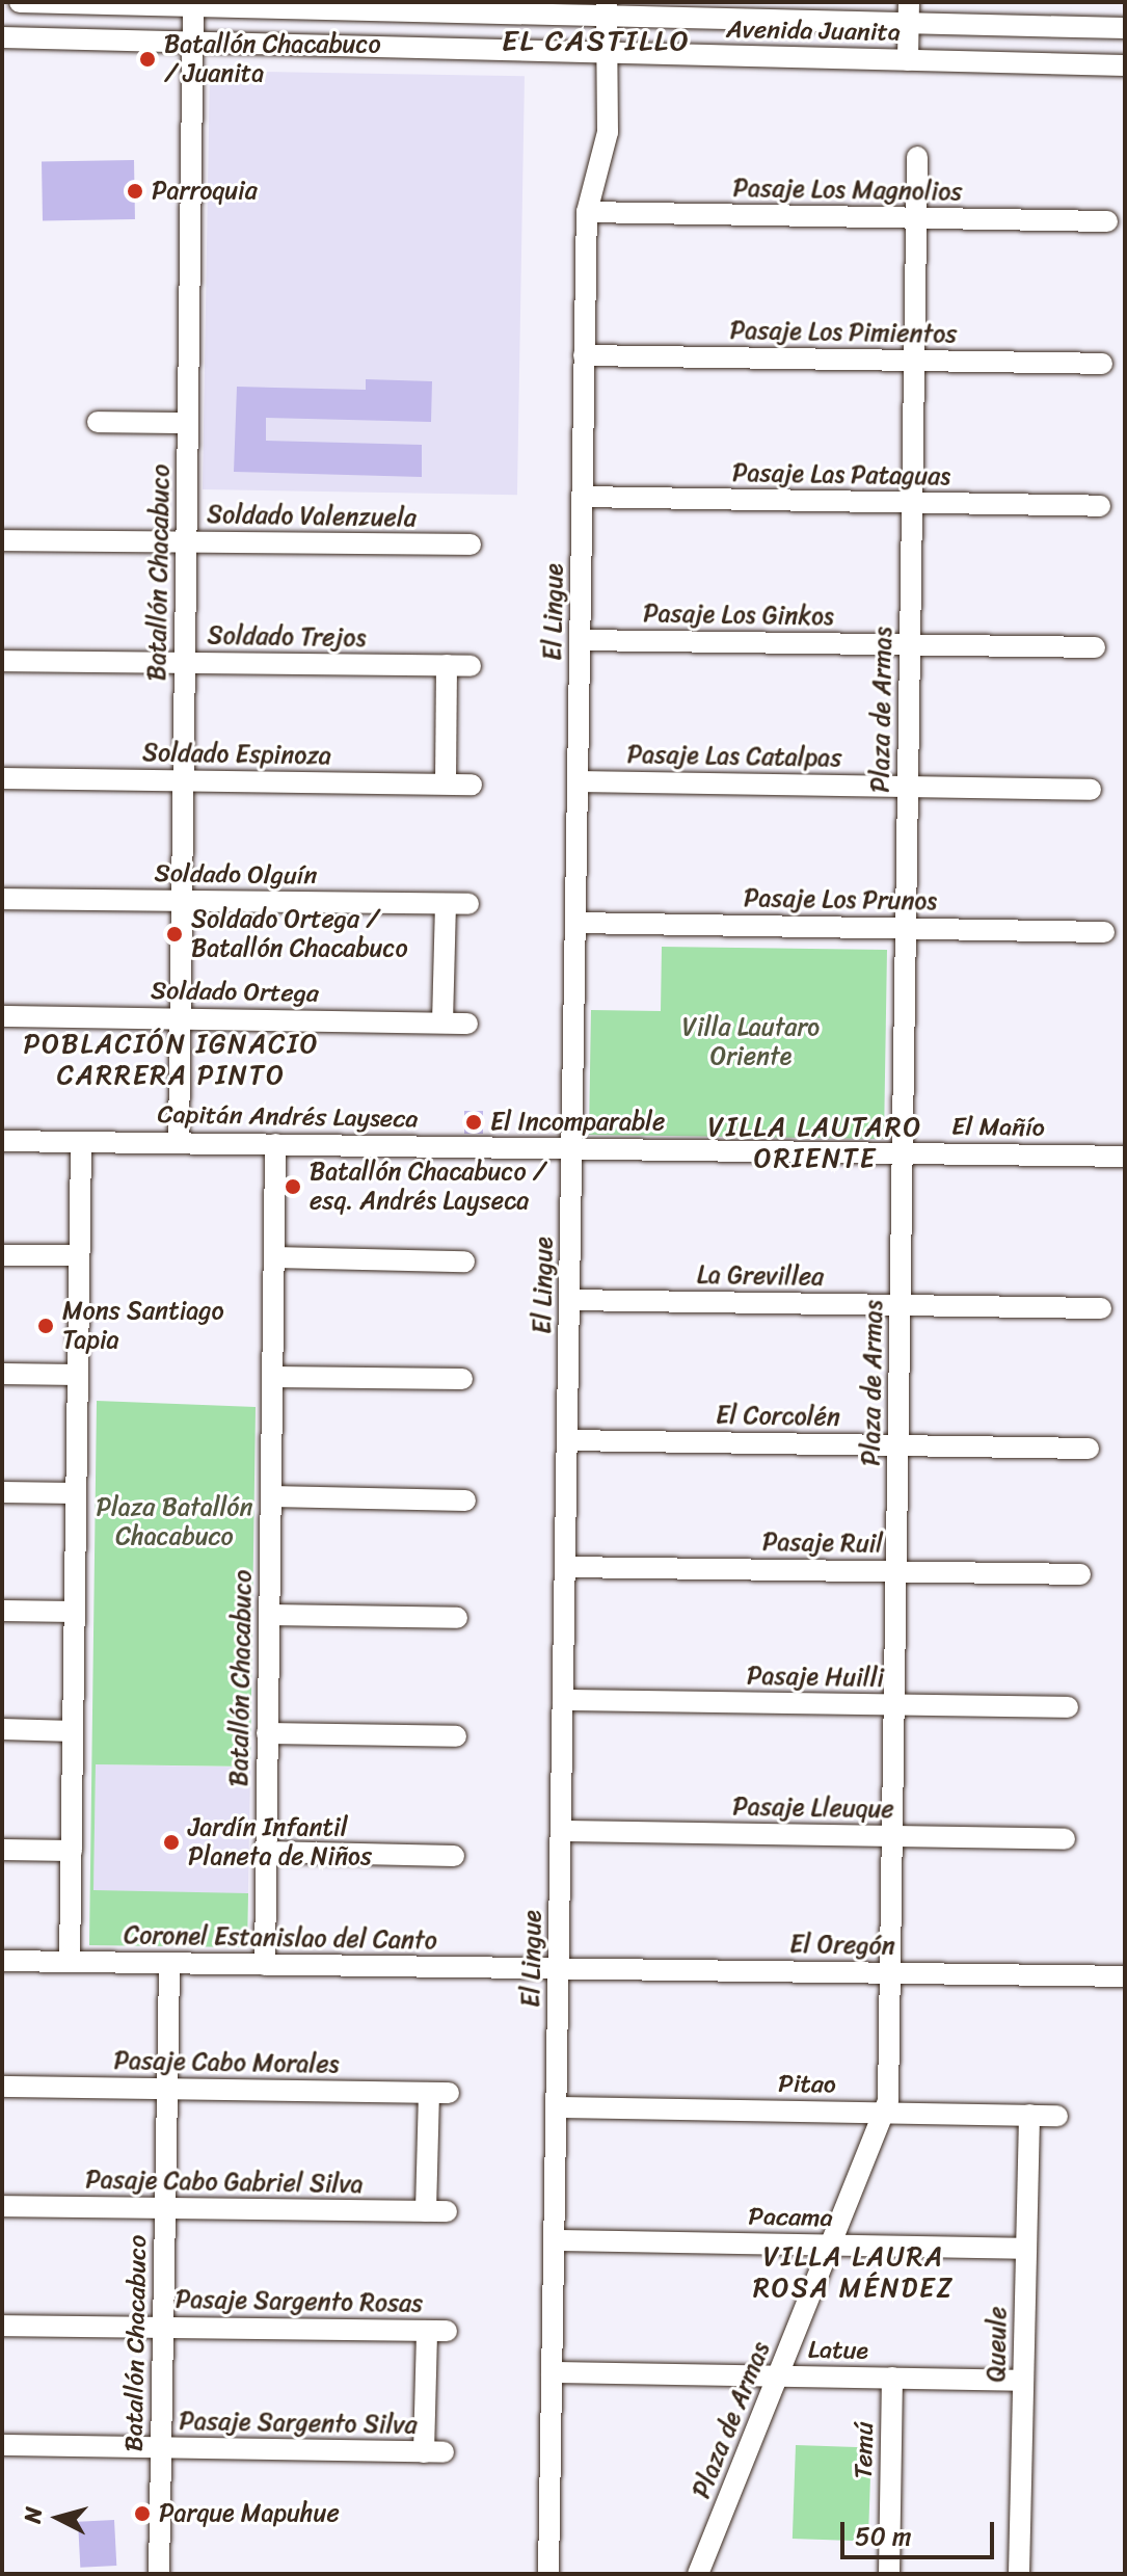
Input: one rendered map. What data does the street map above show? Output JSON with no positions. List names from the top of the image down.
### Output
{
  "streets": {
    "street": [
      "Avenida Juanita",
      "Pasaje Los Magnolios",
      "Pasaje Los Pimientos",
      "Pasaje Las Pataguas",
      "Soldado Valenzuela",
      "Batallón Chacabuco",
      "El Lingue",
      "Pasaje Los Ginkos",
      "Soldado Trejos",
      "Plaza de Armas",
      "Soldado Espinoza",
      "Pasaje Las Catalpas",
      "Soldado Olguín",
      "Pasaje Los Prunos",
      "Soldado Ortega",
      "Capitán Andrés Layseca",
      "El Mañío",
      "La Grevillea",
      "El Corcolén",
      "Pasaje Ruil",
      "Pasaje Huilli",
      "Pasaje Lleuque",
      "Coronel Estanislao del Canto",
      "El Oregón",
      "Pasaje Cabo Morales",
      "Pitao",
      "Pasaje Cabo Gabriel Silva",
      "Pacama",
      "Pasaje Sargento Rosas",
      "Queule",
      "Latue",
      "Pasaje Sargento Silva",
      "Temú"
    ]
  },
  "crossings": [
    ["Avenida Juanita", "Batallón Chacabuco"],
    ["Avenida Juanita", "El Lingue"],
    ["Pasaje Los Magnolios", "El Lingue"],
    ["Pasaje Los Magnolios", "Plaza de Armas"],
    ["Pasaje Los Pimientos", "El Lingue"],
    ["Pasaje Los Pimientos", "Plaza de Armas"],
    ["Pasaje Las Pataguas", "El Lingue"],
    ["Pasaje Las Pataguas", "Plaza de Armas"],
    ["Soldado Valenzuela", "Batallón Chacabuco"],
    ["Batallón Chacabuco", "Soldado Trejos"],
    ["Batallón Chacabuco", "Soldado Espinoza"],
    ["Batallón Chacabuco", "Soldado Olguín"],
    ["Batallón Chacabuco", "Soldado Ortega"],
    ["Batallón Chacabuco", "Capitán Andrés Layseca"],
    ["Batallón Chacabuco", "Coronel Estanislao del Canto"],
    ["Batallón Chacabuco", "Pasaje Cabo Morales"],
    ["Batallón Chacabuco", "Pasaje Cabo Gabriel Silva"],
    ["Batallón Chacabuco", "Pasaje Sargento Rosas"],
    ["Batallón Chacabuco", "Pasaje Sargento Silva"],
    ["El Lingue", "Pasaje Los Ginkos"],
    ["El Lingue", "Pasaje Las Catalpas"],
    ["El Lingue", "Pasaje Los Prunos"],
    ["El Lingue", "Capitán Andrés Layseca"],
    ["El Lingue", "El Mañío"],
    ["El Lingue", "La Grevillea"],
    ["El Lingue", "El Corcolén"],
    ["El Lingue", "Pasaje Ruil"],
    ["El Lingue", "Pasaje Huilli"],
    ["El Lingue", "Pasaje Lleuque"],
    ["El Lingue", "Coronel Estanislao del Canto"],
    ["El Lingue", "El Oregón"],
    ["El Lingue", "Pitao"],
    ["El Lingue", "Pacama"],
    ["El Lingue", "Latue"],
    ["Pasaje Los Ginkos", "Plaza de Armas"],
    ["Plaza de Armas", "Pasaje Las Catalpas"],
    ["Plaza de Armas", "Pasaje Los Prunos"],
    ["Plaza de Armas", "El Mañío"],
    ["Plaza de Armas", "La Grevillea"],
    ["Plaza de Armas", "El Corcolén"],
    ["Plaza de Armas", "Pasaje Ruil"],
    ["Plaza de Armas", "Pasaje Huilli"],
    ["Plaza de Armas", "Pasaje Lleuque"],
    ["Plaza de Armas", "El Oregón"],
    ["Plaza de Armas", "Pitao"],
    ["Plaza de Armas", "Pacama"],
    ["Plaza de Armas", "Latue"],
    ["Capitán Andrés Layseca", "El Mañío"],
    ["Coronel Estanislao del Canto", "El Oregón"],
    ["Pasaje Cabo Morales", "Pasaje Cabo Gabriel Silva"],
    ["Pitao", "Queule"],
    ["Pacama", "Queule"],
    ["Pasaje Sargento Rosas", "Pasaje Sargento Silva"],
    ["Queule", "Latue"],
    ["Latue", "Temú"]
  ],
  "districts": [
    "EL CASTILLO",
    "POBLACIÓN IGNACIO CARRERA PINTO",
    "VILLA LAUTARO ORIENTE",
    "VILLA LAURA ROSA MÉNDEZ"
  ],
  "parks": ["Villa Lautaro Oriente", "Plaza Batallón Chacabuco"],
  "places": [
    "Batallón Chacabuco / Juanita",
    "Parroquia",
    "Soldado Ortega / Batallón Chacabuco",
    "El Incomparable",
    "Batallón Chacabuco / esq. Andrés Layseca",
    "Mons Santiago Tapia",
    "Jardín Infantil Planeta de Niños",
    "Parque Mapuhue"
  ],
  "scale_bar": "50 m",
  "north": "left"
}
